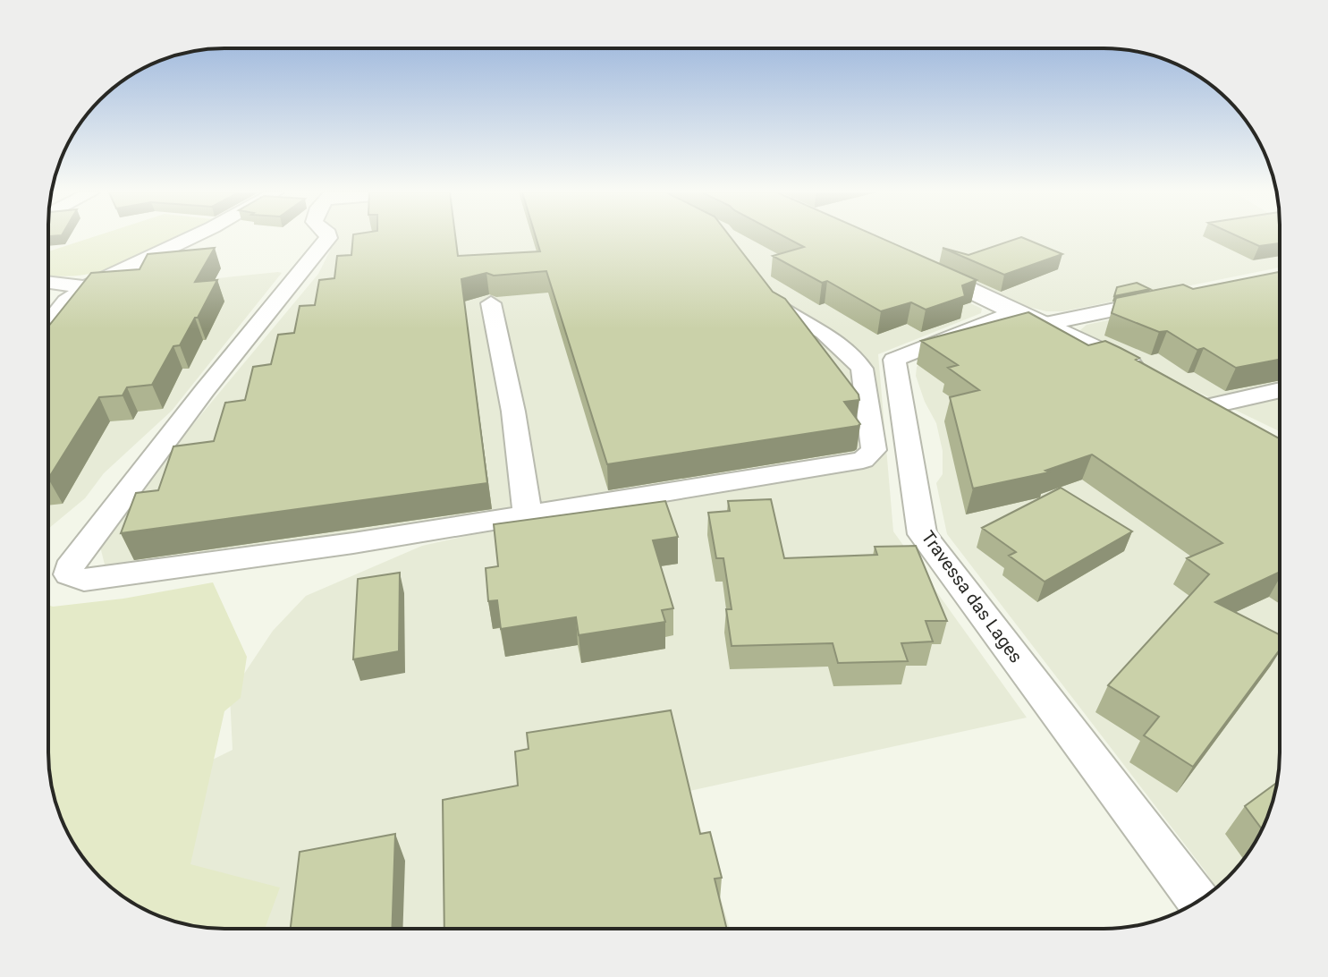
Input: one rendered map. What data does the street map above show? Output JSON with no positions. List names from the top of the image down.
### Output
{
  "streets": {
    "street": ["Travessa das Lages"]
  }
}
